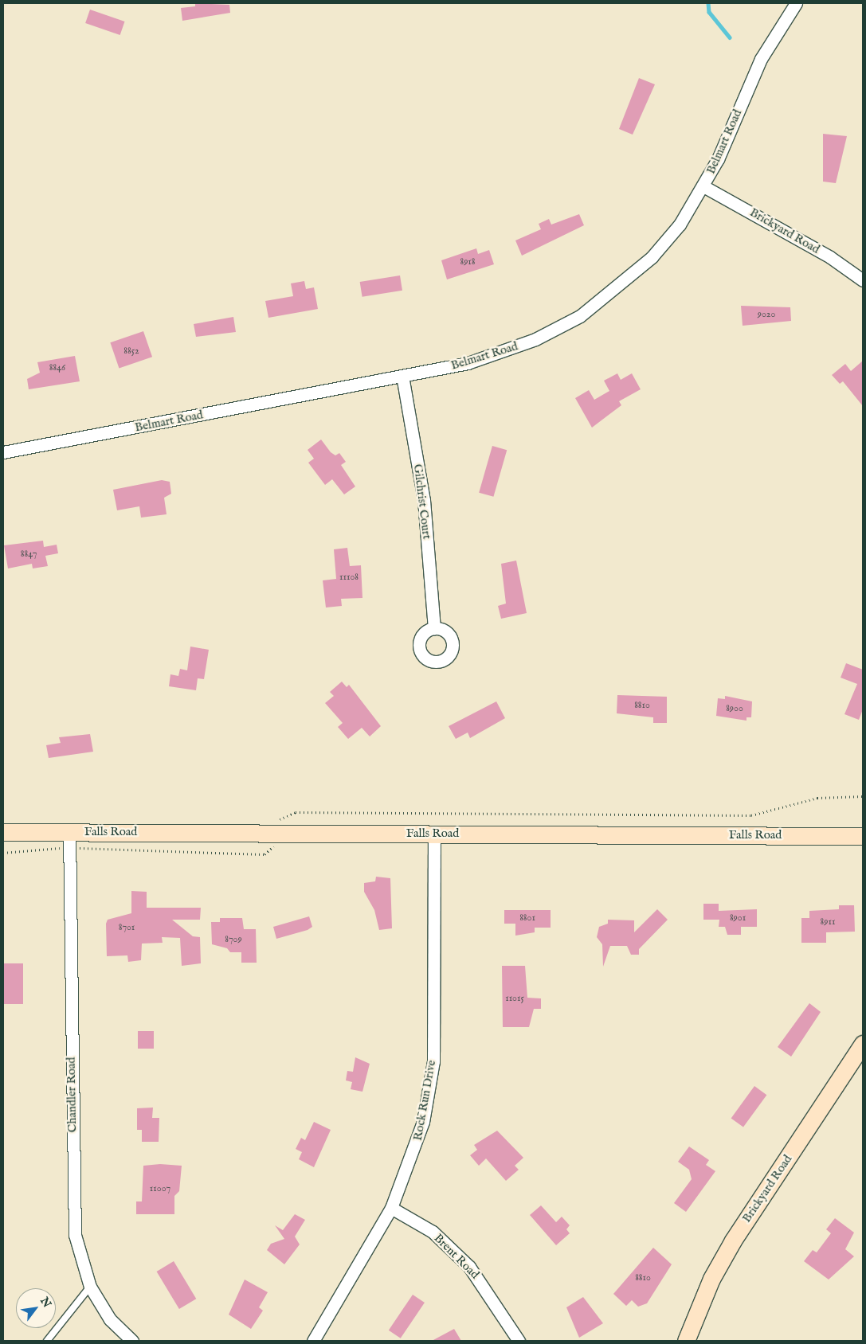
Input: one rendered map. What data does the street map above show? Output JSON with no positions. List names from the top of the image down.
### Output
{
  "streets": {
    "main road": ["Brickyard Road", "Falls Road"],
    "street": [
      "Belmart Road",
      "Gilchrist Court",
      "Chandler Road",
      "Rock Run Drive",
      "Brent Road"
    ]
  },
  "crossings": [
    ["Belmart Road", "Brickyard Road"],
    ["Belmart Road", "Gilchrist Court"],
    ["Falls Road", "Chandler Road"],
    ["Falls Road", "Rock Run Drive"],
    ["Rock Run Drive", "Brent Road"]
  ],
  "house_numbers": [
    "8918",
    "9020",
    "8852",
    "8846",
    "8847",
    "11108",
    "8810",
    "8900",
    "8801",
    "8901",
    "8911",
    "8701",
    "8709",
    "11015",
    "11007",
    "8810"
  ],
  "north": "top right"
}
